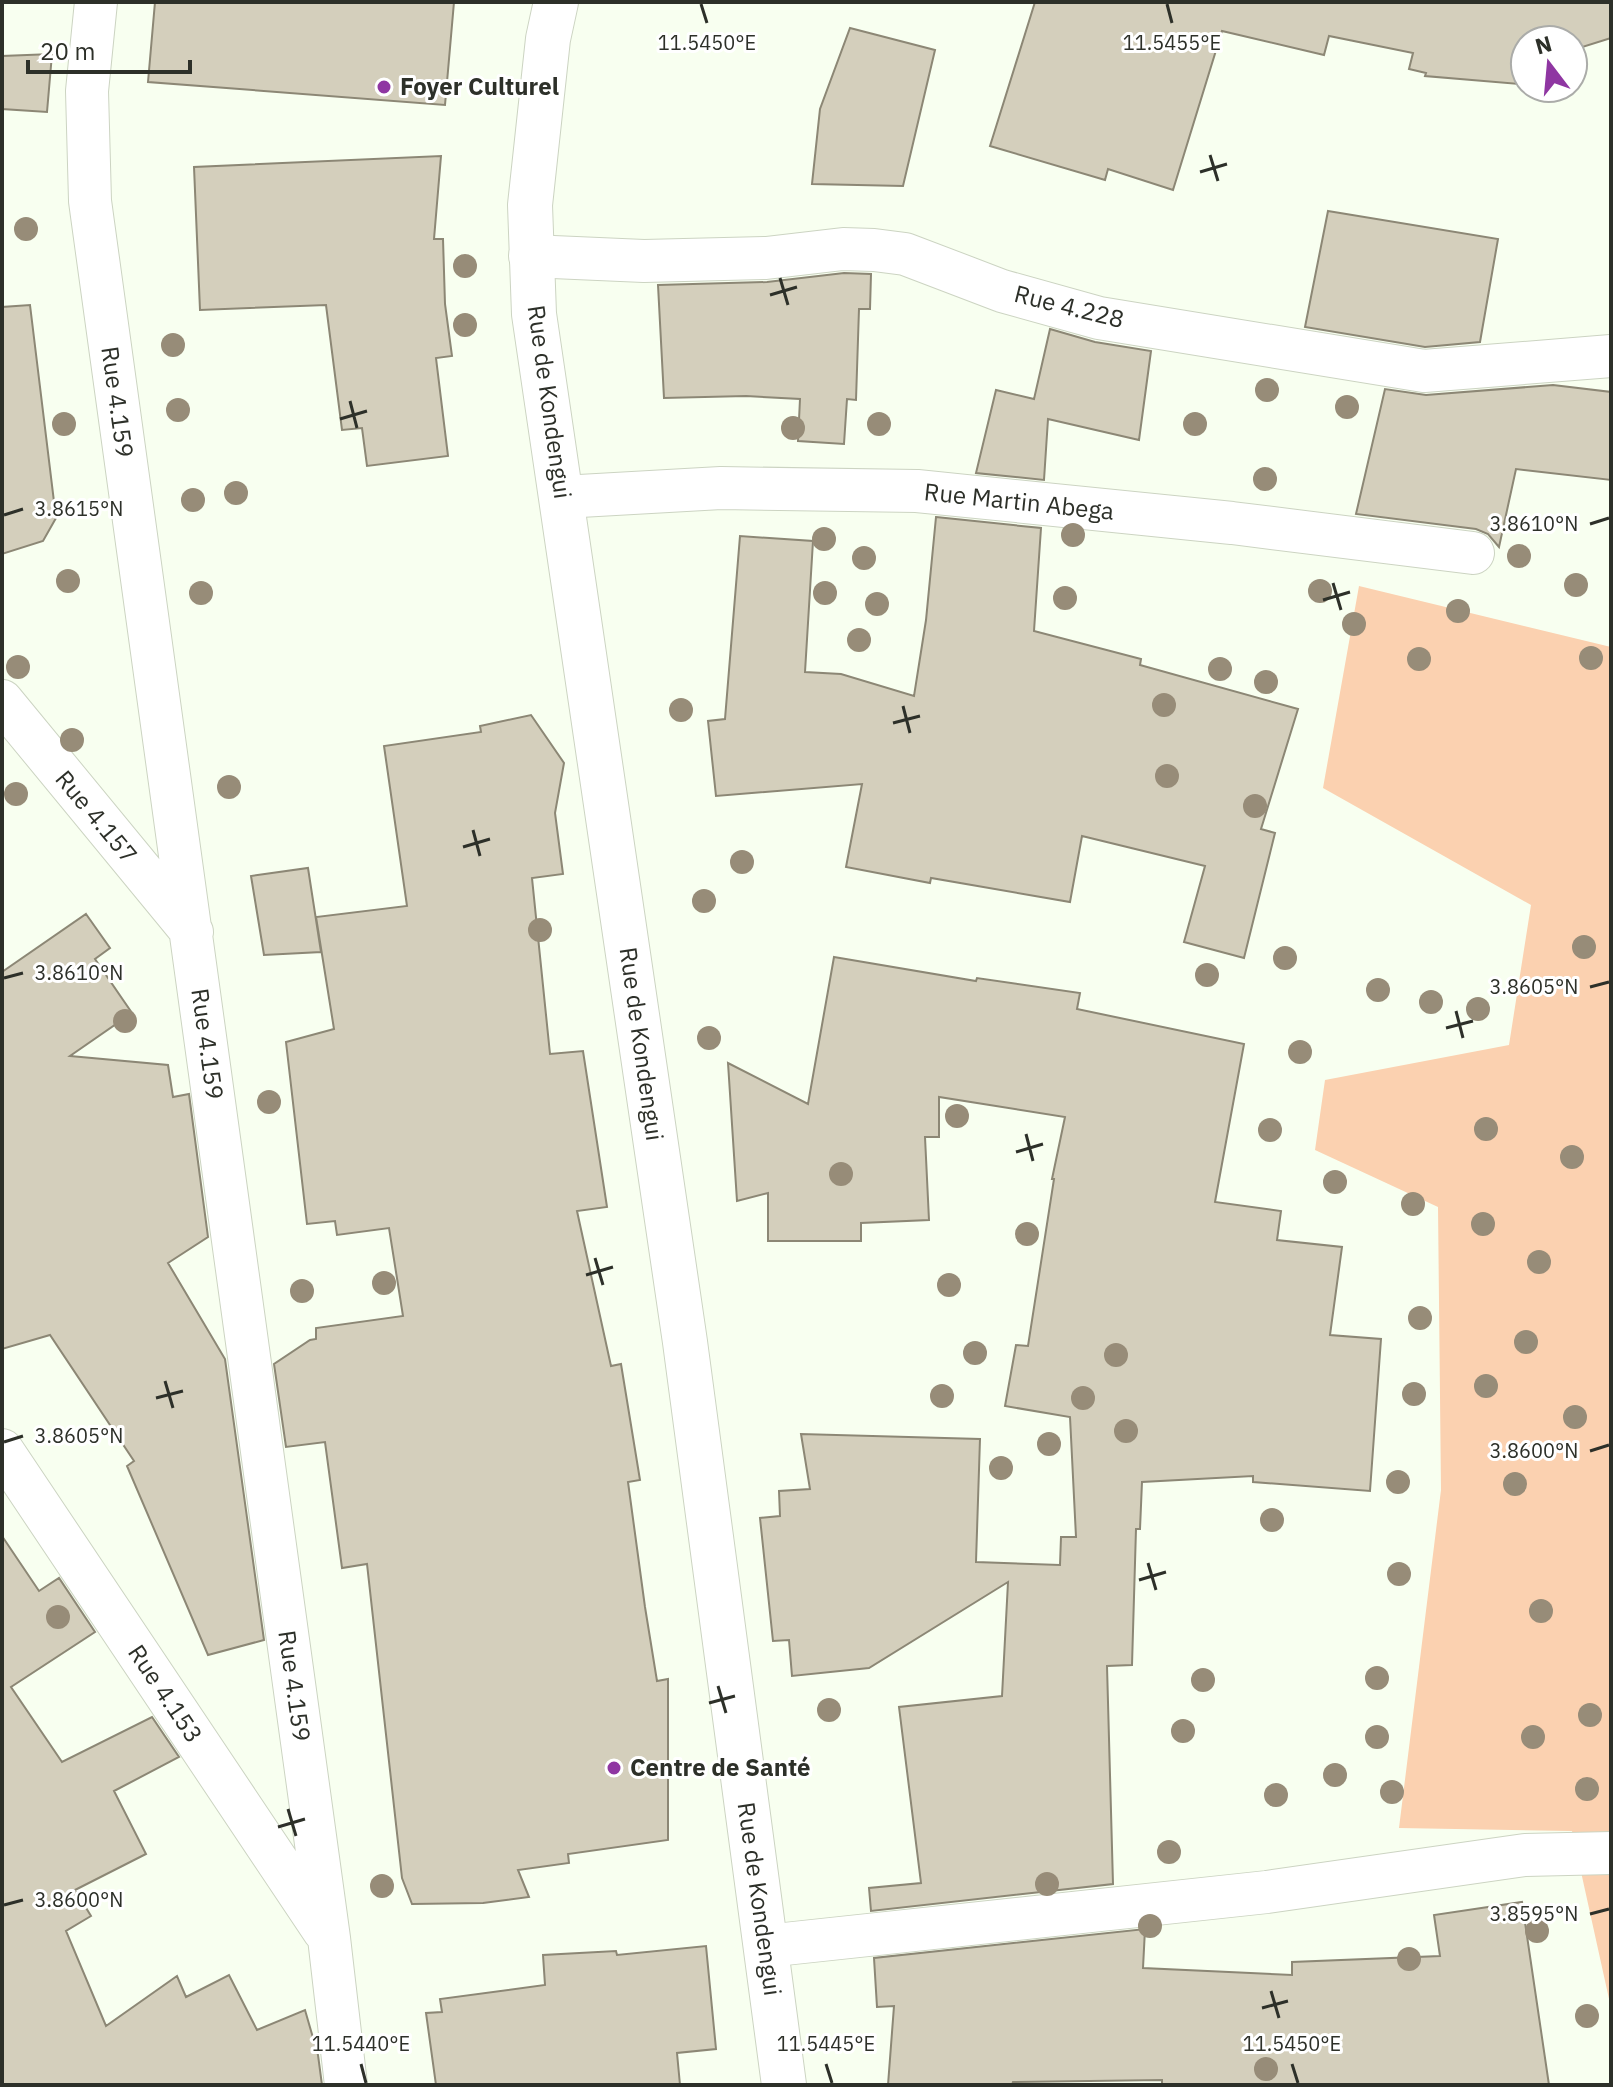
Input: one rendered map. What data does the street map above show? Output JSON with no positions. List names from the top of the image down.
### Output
{
  "streets": {
    "main road": ["Rue de Kondengui"],
    "street": [
      "Rue 4.228",
      "Rue 4.159",
      "Rue Martin Abega",
      "Rue 4.157",
      "Rue 4.153"
    ]
  },
  "crossings": [
    ["Rue 4.228", "Rue de Kondengui"],
    ["Rue 4.159", "Rue 4.157"],
    ["Rue 4.159", "Rue 4.153"],
    ["Rue de Kondengui", "Rue Martin Abega"]
  ],
  "places": ["Foyer Culturel", "Centre de Santé"],
  "scale_bar": "20 m",
  "north": "top",
  "coordinates": [
    "11.5450°E",
    "11.5455°E",
    "3.8615°N",
    "3.8610°N",
    "3.8605°N",
    "3.8600°N",
    "3.8595°N",
    "11.5440°E",
    "11.5445°E"
  ]
}
